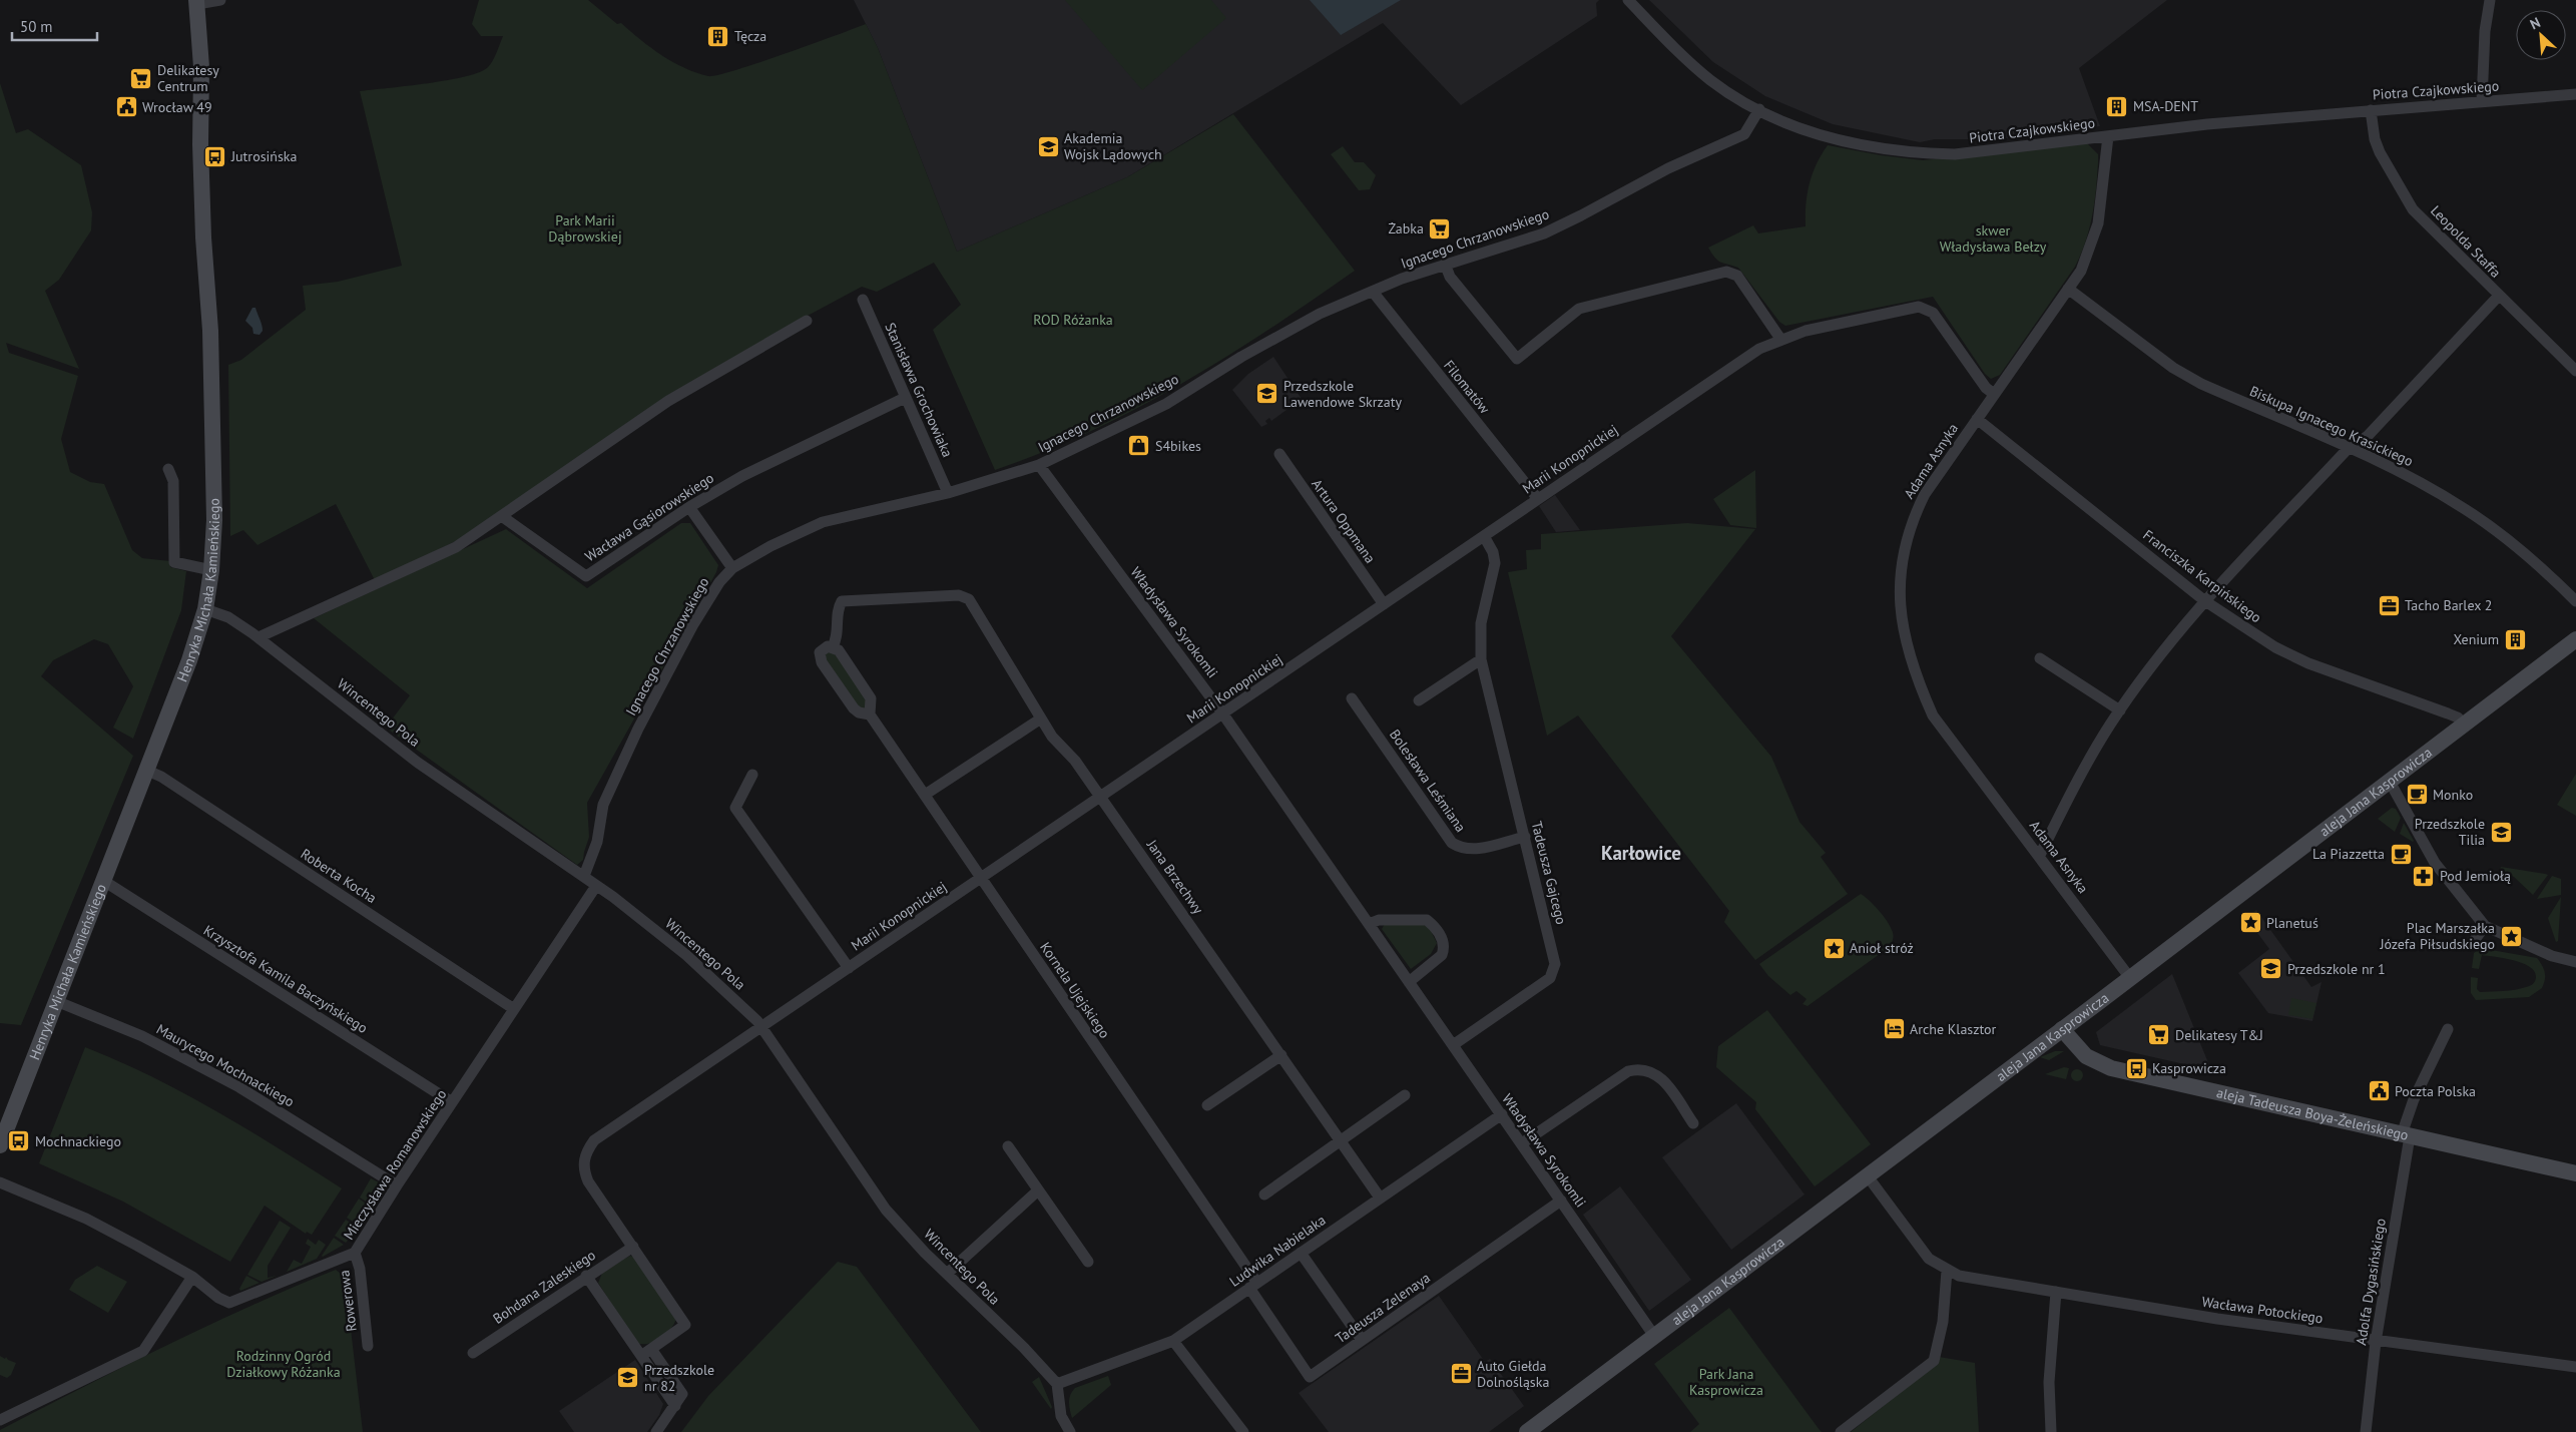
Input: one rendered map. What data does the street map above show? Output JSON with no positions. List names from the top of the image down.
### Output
{
  "streets": {
    "street": [
      "Piotra Czajkowskiego",
      "Ignacego Chrzanowskiego",
      "Leopolda Staffa",
      "Filomatów",
      "Stanisława Grochowiaka",
      "Biskupa Ignacego Krasickiego",
      "Marii Konopnickiej",
      "Adama Asnyka",
      "Wacława Gąsiorowskiego",
      "Artura Oppmana",
      "Franciszka Karpińskiego",
      "Henryka Michała Kamieńskiego",
      "Władysława Syrokomli",
      "Wincentego Pola",
      "Bolesława Leśmiana",
      "aleja Jana Kasprowicza",
      "Tadeusza Gajcego",
      "Roberta Kocha",
      "Jana Brzechwy",
      "Krzysztofa Kamila Baczyńskiego",
      "Kornela Ujejskiego",
      "Maurycego Mochnackiego",
      "aleja Tadeusza Boya-Żeleńskiego",
      "Mieczysława Romanowskiego",
      "Ludwika Nabielaka",
      "Adolfa Dygasińskiego",
      "Bohdana Zaleskiego",
      "Rowerowa",
      "Tadeusza Zelenaya",
      "Wacława Potockiego"
    ]
  },
  "crossings": [
    ["Piotra Czajkowskiego", "Ignacego Chrzanowskiego"],
    ["Piotra Czajkowskiego", "Leopolda Staffa"],
    ["Piotra Czajkowskiego", "Adama Asnyka"],
    ["Ignacego Chrzanowskiego", "Filomatów"],
    ["Ignacego Chrzanowskiego", "Stanisława Grochowiaka"],
    ["Ignacego Chrzanowskiego", "Władysława Syrokomli"],
    ["Ignacego Chrzanowskiego", "Wincentego Pola"],
    ["Filomatów", "Marii Konopnickiej"],
    ["Stanisława Grochowiaka", "Wacława Gąsiorowskiego"],
    ["Biskupa Ignacego Krasickiego", "Adama Asnyka"],
    ["Marii Konopnickiej", "Adama Asnyka"],
    ["Marii Konopnickiej", "Artura Oppmana"],
    ["Marii Konopnickiej", "Władysława Syrokomli"],
    ["Marii Konopnickiej", "Wincentego Pola"],
    ["Marii Konopnickiej", "Tadeusza Gajcego"],
    ["Marii Konopnickiej", "Jana Brzechwy"],
    ["Marii Konopnickiej", "Kornela Ujejskiego"],
    ["Marii Konopnickiej", "Bohdana Zaleskiego"],
    ["Adama Asnyka", "Franciszka Karpińskiego"],
    ["Adama Asnyka", "aleja Jana Kasprowicza"],
    ["Franciszka Karpińskiego", "aleja Jana Kasprowicza"],
    ["Henryka Michała Kamieńskiego", "Wincentego Pola"],
    ["Henryka Michała Kamieńskiego", "Roberta Kocha"],
    ["Henryka Michała Kamieńskiego", "Krzysztofa Kamila Baczyńskiego"],
    ["Henryka Michała Kamieńskiego", "Maurycego Mochnackiego"],
    ["Władysława Syrokomli", "aleja Jana Kasprowicza"],
    ["Władysława Syrokomli", "Tadeusza Gajcego"],
    ["Władysława Syrokomli", "Ludwika Nabielaka"],
    ["Władysława Syrokomli", "Tadeusza Zelenaya"],
    ["Wincentego Pola", "Mieczysława Romanowskiego"],
    ["Wincentego Pola", "Ludwika Nabielaka"],
    ["Bolesława Leśmiana", "Tadeusza Gajcego"],
    ["aleja Jana Kasprowicza", "aleja Tadeusza Boya-Żeleńskiego"],
    ["aleja Jana Kasprowicza", "Wacława Potockiego"],
    ["Roberta Kocha", "Mieczysława Romanowskiego"],
    ["Jana Brzechwy", "Kornela Ujejskiego"],
    ["Jana Brzechwy", "Ludwika Nabielaka"],
    ["Krzysztofa Kamila Baczyńskiego", "Mieczysława Romanowskiego"],
    ["Kornela Ujejskiego", "Ludwika Nabielaka"],
    ["Kornela Ujejskiego", "Tadeusza Zelenaya"],
    ["Maurycego Mochnackiego", "Mieczysława Romanowskiego"],
    ["aleja Tadeusza Boya-Żeleńskiego", "Adolfa Dygasińskiego"],
    ["Mieczysława Romanowskiego", "Rowerowa"],
    ["Ludwika Nabielaka", "Tadeusza Zelenaya"],
    ["Adolfa Dygasińskiego", "Wacława Potockiego"]
  ],
  "districts": ["Karłowice"],
  "parks": [
    "Park Marii Dąbrowskiej",
    "skwer Władysława Bełzy",
    "ROD Różanka",
    "Rodzinny Ogród Działkowy Różanka",
    "Park Jana Kasprowicza"
  ],
  "places": {
    "building": ["Tęcza", "MSA-DENT", "Xenium"],
    "supermarket": ["Delikatesy Centrum", "Żabka", "Delikatesy T&J"],
    "public building": ["Wrocław 49", "Poczta Polska"],
    "school or university": [
      "Akademia Wojsk Lądowych",
      "Przedszkole Lawendowe Skrzaty",
      "Przedszkole Tilia",
      "Przedszkole nr 1",
      "Przedszkole nr 82"
    ],
    "bus stop": ["Jutrosińska", "Kasprowicza", "Mochnackiego"],
    "shop": ["S4bikes"],
    "office": ["Tacho Barlex 2", "Auto Giełda Dolnośląska"],
    "cafe": ["Monko", "La Piazzetta"],
    "pharmacy": ["Pod Jemiołą"],
    "place": ["Planetuś", "Plac Marszałka Józefa Piłsudskiego", "Anioł stróż"],
    "hotel": ["Arche Klasztor"]
  },
  "scale_bar": "50 m",
  "north": "top left"
}
